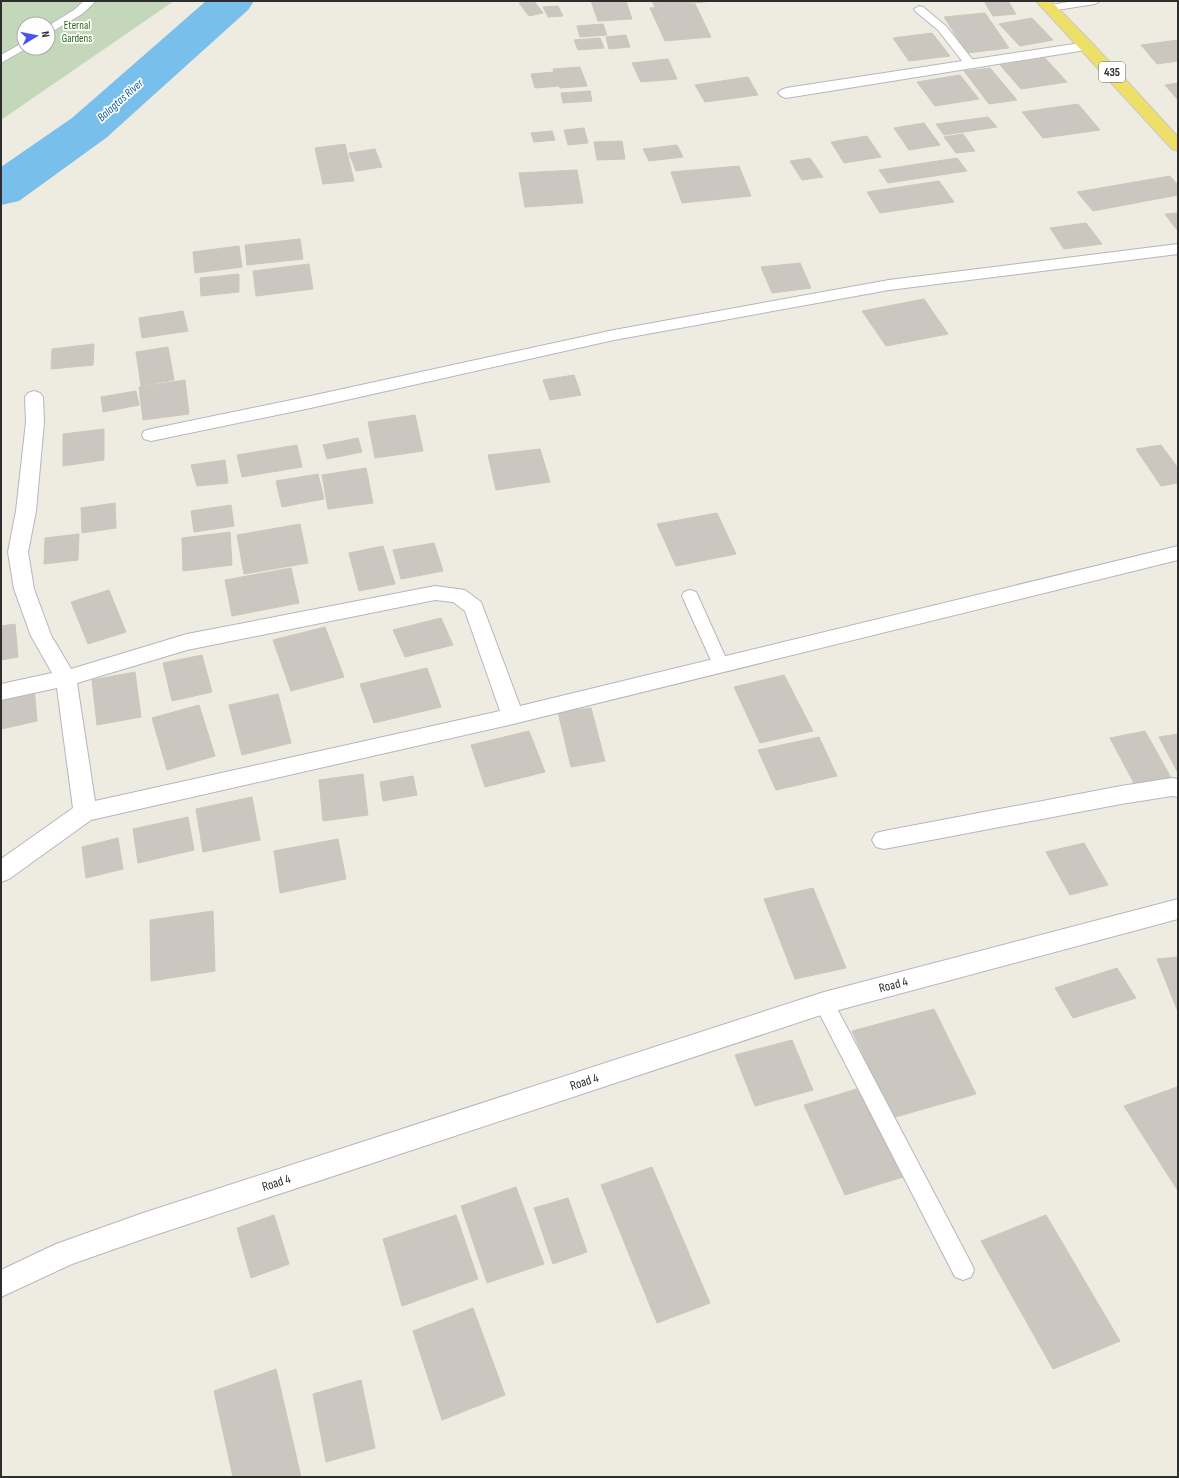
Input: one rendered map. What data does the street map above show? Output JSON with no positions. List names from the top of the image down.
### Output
{
  "streets": {
    "main road": ["435"],
    "street": ["Road 4"]
  },
  "water": ["Balagtas River"],
  "parks": ["Eternal Gardens"],
  "north": "right"
}
